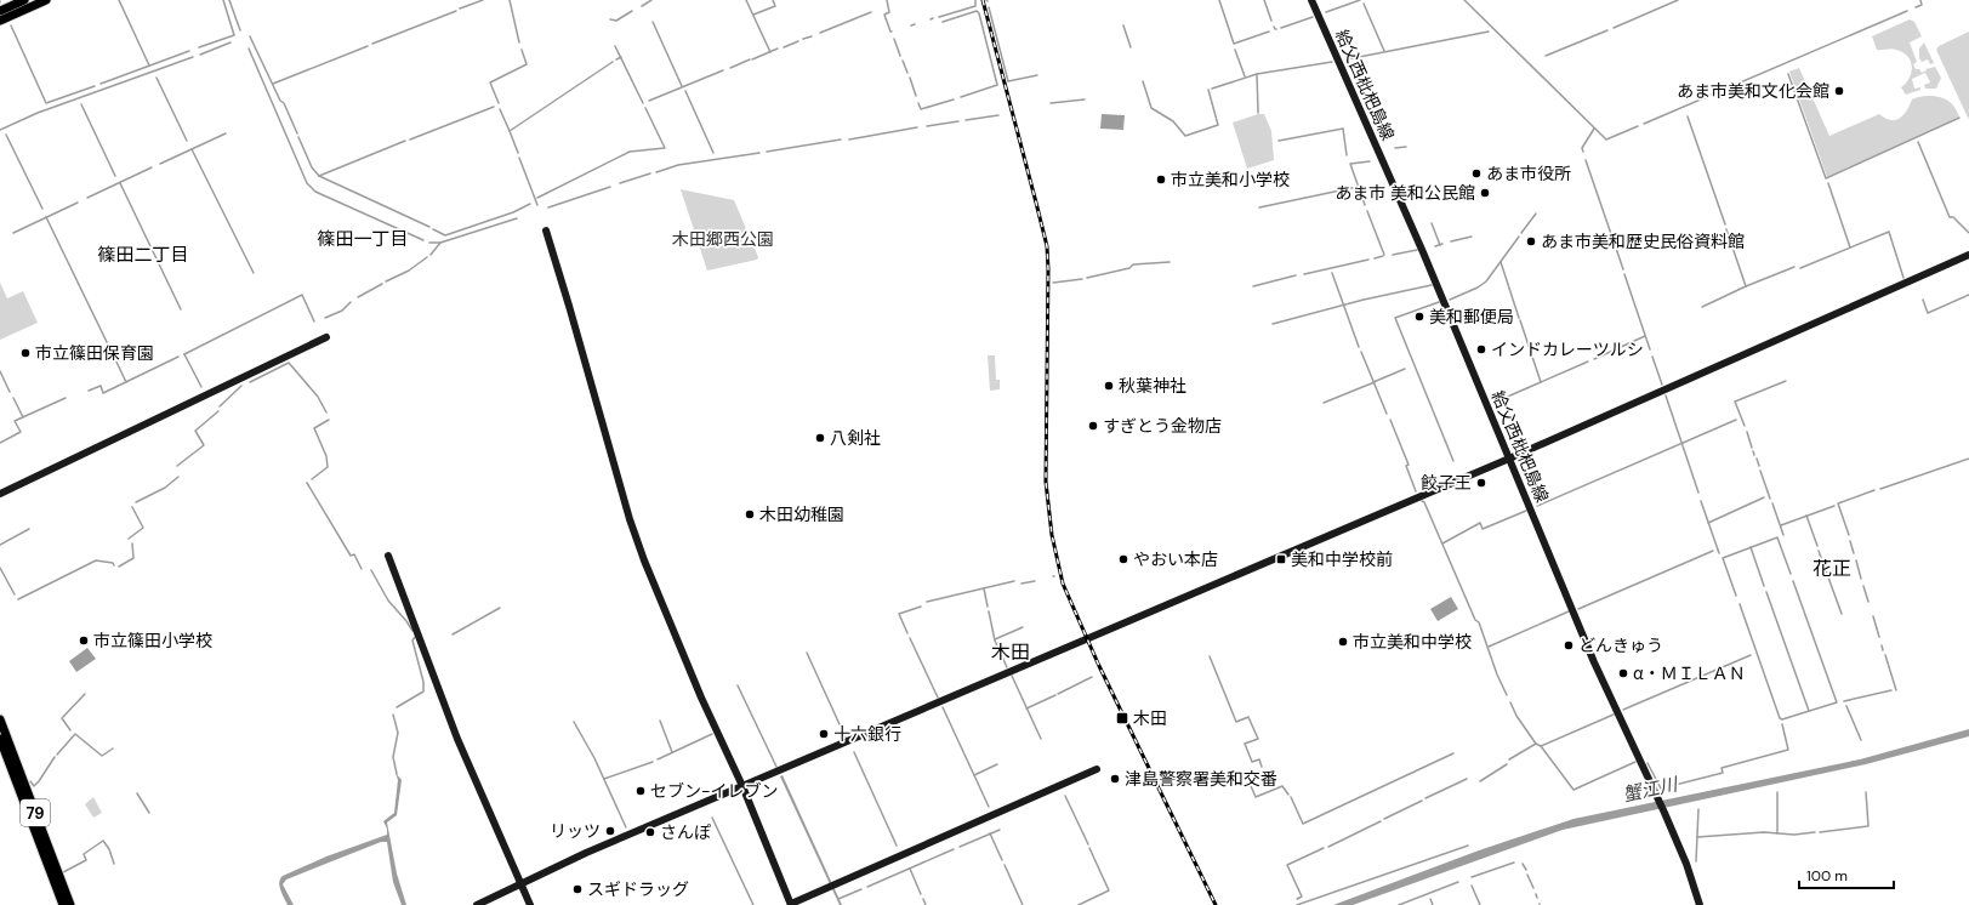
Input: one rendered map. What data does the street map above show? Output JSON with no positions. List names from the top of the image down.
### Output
{
  "streets": {
    "main road": ["79"],
    "street": ["給父西枇杷島線"]
  },
  "districts": [
    "篠田一丁目",
    "篠田二丁目",
    "花正",
    "木田"
  ],
  "water": ["蟹江川"],
  "parks": ["木田郷西公園"],
  "places": {
    "other": [
      "あま市美和文化会館",
      "あま市役所",
      "市立美和小学校",
      "あま市 美和公民館",
      "あま市美和歴史民俗資料館",
      "美和郵便局",
      "インドカレーツルシ",
      "市立篠田保育園",
      "秋葉神社",
      "すぎとう金物店",
      "八剣社",
      "餃子王",
      "木田幼稚園",
      "やおい本店",
      "市立篠田小学校",
      "市立美和中学校",
      "どんきゅう",
      "α・ＭＩＬＡＮ",
      "十六銀行",
      "津島警察署美和交番",
      "セブン-イレブン",
      "リッツ",
      "さんぽ",
      "スギドラッグ"
    ],
    "transit": ["美和中学校前", "木田"]
  },
  "scale_bar": "100 m"
}
